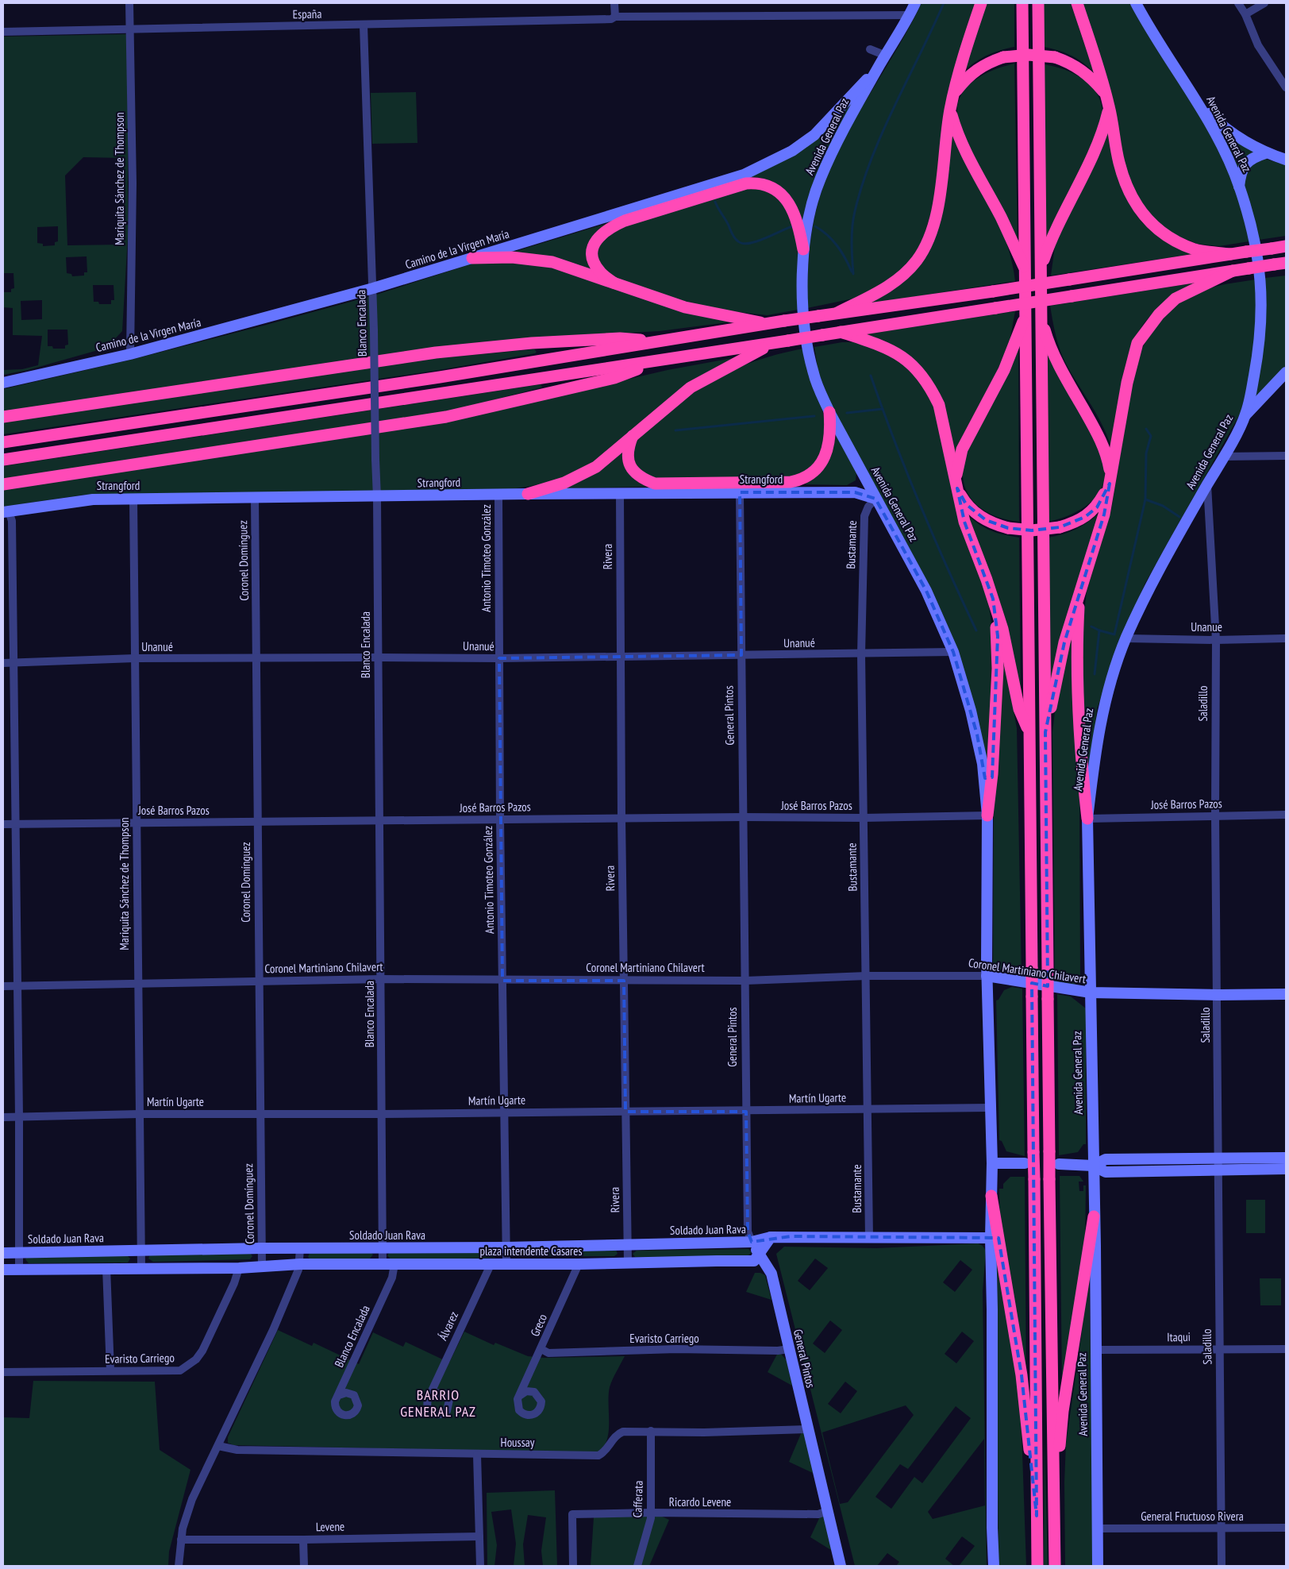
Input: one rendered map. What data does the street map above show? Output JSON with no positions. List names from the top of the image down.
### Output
{
  "streets": {
    "street": [
      "España",
      "Avenida General Paz",
      "Mariquita Sánchez de Thompson",
      "Camino de la Virgen María",
      "Blanco Encalada",
      "Strangford",
      "Bustamante",
      "Rivera",
      "Antonio Timoteo González",
      "Coronel Domínguez",
      "Unanue",
      "Unanué",
      "Saladillo",
      "General Pintos",
      "José Barros Pazos",
      "Coronel Martiniano Chilavert",
      "Martín Ugarte",
      "Soldado Juan Rava",
      "plaza intendente Casares",
      "Greco",
      "Álvarez",
      "Itaqui",
      "Evaristo Carriego",
      "Houssay",
      "Cafferata",
      "Ricardo Levene",
      "General Fructuoso Rivera",
      "Levene"
    ]
  },
  "crossings": [
    ["España", "Avenida General Paz"],
    ["España", "Mariquita Sánchez de Thompson"],
    ["España", "Blanco Encalada"],
    ["Avenida General Paz", "Camino de la Virgen María"],
    ["Avenida General Paz", "Strangford"],
    ["Avenida General Paz", "Bustamante"],
    ["Avenida General Paz", "Unanue"],
    ["Avenida General Paz", "Unanué"],
    ["Avenida General Paz", "Saladillo"],
    ["Avenida General Paz", "José Barros Pazos"],
    ["Avenida General Paz", "Coronel Martiniano Chilavert"],
    ["Avenida General Paz", "Martín Ugarte"],
    ["Avenida General Paz", "Soldado Juan Rava"],
    ["Avenida General Paz", "Itaqui"],
    ["Avenida General Paz", "General Fructuoso Rivera"],
    ["Mariquita Sánchez de Thompson", "Camino de la Virgen María"],
    ["Mariquita Sánchez de Thompson", "Strangford"],
    ["Mariquita Sánchez de Thompson", "Unanué"],
    ["Mariquita Sánchez de Thompson", "José Barros Pazos"],
    ["Mariquita Sánchez de Thompson", "Coronel Martiniano Chilavert"],
    ["Mariquita Sánchez de Thompson", "Martín Ugarte"],
    ["Mariquita Sánchez de Thompson", "Soldado Juan Rava"],
    ["Camino de la Virgen María", "Blanco Encalada"],
    ["Blanco Encalada", "Strangford"],
    ["Blanco Encalada", "Unanué"],
    ["Blanco Encalada", "José Barros Pazos"],
    ["Blanco Encalada", "Coronel Martiniano Chilavert"],
    ["Blanco Encalada", "Martín Ugarte"],
    ["Blanco Encalada", "Soldado Juan Rava"],
    ["Blanco Encalada", "plaza intendente Casares"],
    ["Strangford", "Bustamante"],
    ["Strangford", "Rivera"],
    ["Strangford", "Antonio Timoteo González"],
    ["Strangford", "Coronel Domínguez"],
    ["Strangford", "General Pintos"],
    ["Bustamante", "Unanué"],
    ["Bustamante", "José Barros Pazos"],
    ["Bustamante", "Coronel Martiniano Chilavert"],
    ["Bustamante", "Martín Ugarte"],
    ["Bustamante", "Soldado Juan Rava"],
    ["Rivera", "Unanué"],
    ["Rivera", "José Barros Pazos"],
    ["Rivera", "Coronel Martiniano Chilavert"],
    ["Rivera", "Martín Ugarte"],
    ["Rivera", "Soldado Juan Rava"],
    ["Rivera", "plaza intendente Casares"],
    ["Antonio Timoteo González", "Unanué"],
    ["Antonio Timoteo González", "José Barros Pazos"],
    ["Antonio Timoteo González", "Coronel Martiniano Chilavert"],
    ["Antonio Timoteo González", "Martín Ugarte"],
    ["Antonio Timoteo González", "Soldado Juan Rava"],
    ["Antonio Timoteo González", "plaza intendente Casares"],
    ["Coronel Domínguez", "Unanué"],
    ["Coronel Domínguez", "José Barros Pazos"],
    ["Coronel Domínguez", "Coronel Martiniano Chilavert"],
    ["Coronel Domínguez", "Martín Ugarte"],
    ["Coronel Domínguez", "Soldado Juan Rava"],
    ["Unanue", "Saladillo"],
    ["Unanué", "General Pintos"],
    ["Saladillo", "José Barros Pazos"],
    ["Saladillo", "Coronel Martiniano Chilavert"],
    ["Saladillo", "Itaqui"],
    ["Saladillo", "General Fructuoso Rivera"],
    ["General Pintos", "José Barros Pazos"],
    ["General Pintos", "Coronel Martiniano Chilavert"],
    ["General Pintos", "Martín Ugarte"],
    ["General Pintos", "Soldado Juan Rava"],
    ["General Pintos", "plaza intendente Casares"],
    ["General Pintos", "Evaristo Carriego"],
    ["General Pintos", "Houssay"],
    ["General Pintos", "Ricardo Levene"],
    ["plaza intendente Casares", "Greco"],
    ["plaza intendente Casares", "Álvarez"],
    ["Greco", "Evaristo Carriego"],
    ["Houssay", "Cafferata"],
    ["Cafferata", "Ricardo Levene"]
  ],
  "districts": ["BARRIO GENERAL PAZ"]
}
